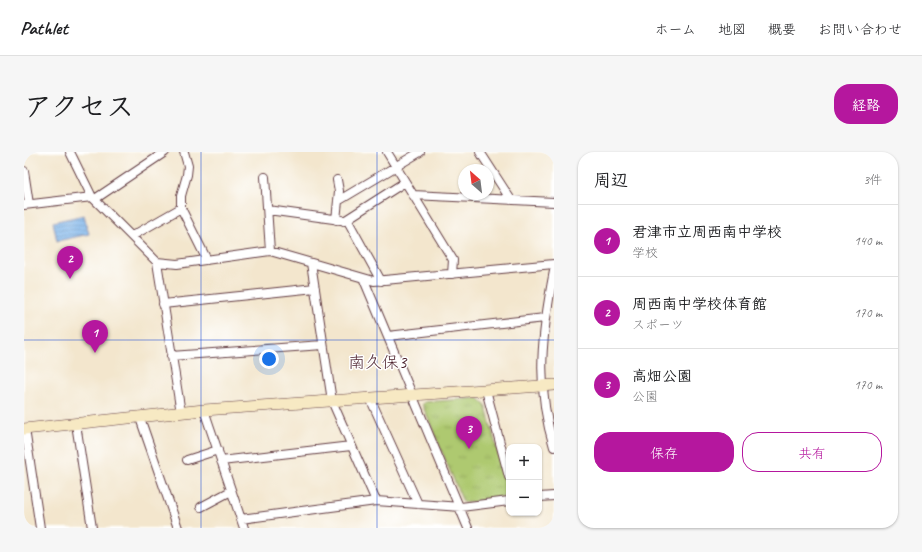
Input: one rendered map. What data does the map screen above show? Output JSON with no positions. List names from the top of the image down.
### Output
{
  "districts": ["南久保3"],
  "north": "top left",
  "page": {
    "header": "Pathlet",
    "nav": [
      "ホーム",
      "地図",
      "概要",
      "お問い合わせ"
    ],
    "title": "アクセス",
    "buttons": [
      "経路",
      ["保存", "共有"]
    ],
    "heading": ["周辺", "3件"],
    "list": [
      {
        "mark": "1",
        "name": "君津市立周西南中学校",
        "note": "学校",
        "value": "140 m"
      },
      {
        "mark": "2",
        "name": "周西南中学校体育館",
        "note": "スポーツ",
        "value": "170 m"
      },
      {
        "mark": "3",
        "name": "高畑公園",
        "note": "公園",
        "value": "170 m"
      }
    ],
    "pins": ["2", "1", "3"],
    "map_buttons": ["+", "−"]
  }
}
